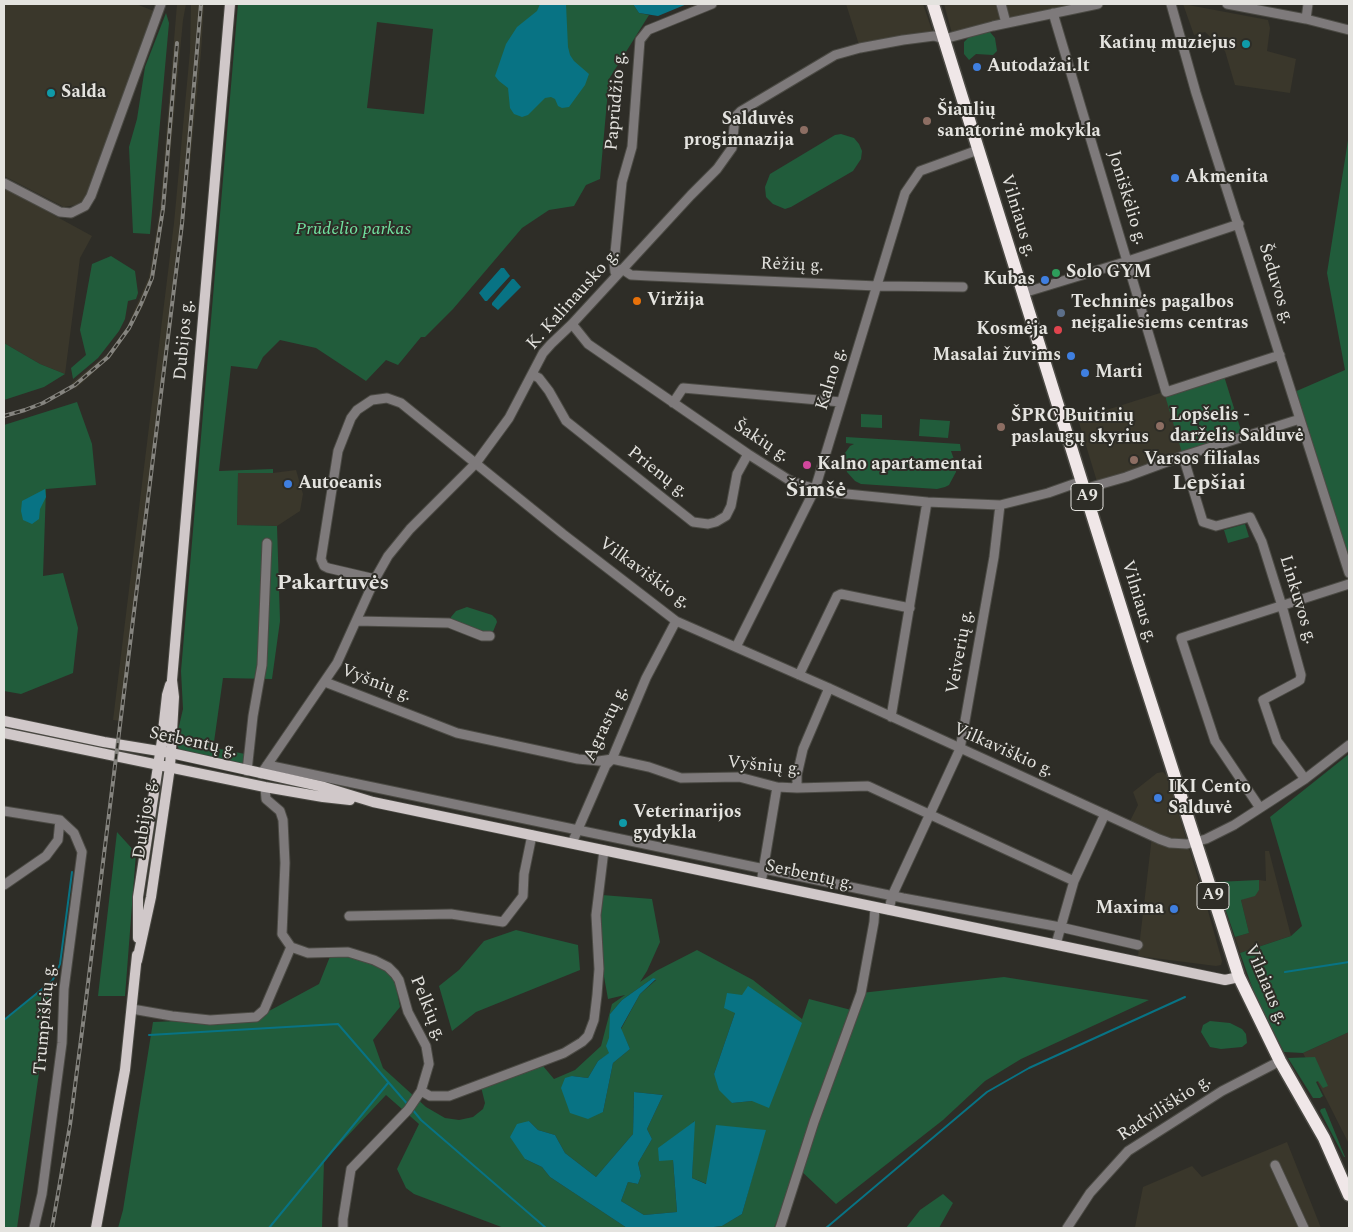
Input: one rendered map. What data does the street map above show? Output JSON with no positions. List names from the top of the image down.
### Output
{
  "streets": {
    "highway": ["Vilniaus g.", "A9"],
    "main road": ["Dubijos g.", "Serbentų g."],
    "street": [
      "Paprūdžio g.",
      "Joniškėlio g.",
      "Rėžių g.",
      "Šeduvos g.",
      "K. Kalinausko g.",
      "Kalno g.",
      "Šakių g.",
      "Prienų g.",
      "Vilkaviškio g.",
      "Linkuvos g.",
      "Veiverių g.",
      "Vyšnių g.",
      "Agrastų g.",
      "Pelkių g.",
      "Trumpiškių g.",
      "Radviliškio g."
    ]
  },
  "crossings": [
    ["Paprūdžio g.", "Rėžių g."],
    ["Paprūdžio g.", "K. Kalinausko g."],
    ["Joniškėlio g.", "Šeduvos g."],
    ["Joniškėlio g.", "K. Kalinausko g."],
    ["Vilniaus g.", "K. Kalinausko g."],
    ["Vilniaus g.", "Kalno g."],
    ["Vilniaus g.", "Šakių g."],
    ["Vilniaus g.", "Vilkaviškio g."],
    ["Vilniaus g.", "Serbentų g."],
    ["Vilniaus g.", "Radviliškio g."],
    ["Rėžių g.", "K. Kalinausko g."],
    ["Rėžių g.", "Kalno g."],
    ["Šeduvos g.", "Šakių g."],
    ["K. Kalinausko g.", "Šakių g."],
    ["K. Kalinausko g.", "Prienų g."],
    ["K. Kalinausko g.", "Vilkaviškio g."],
    ["K. Kalinausko g.", "Vyšnių g."],
    ["K. Kalinausko g.", "Serbentų g."],
    ["Dubijos g.", "Serbentų g."],
    ["Kalno g.", "Šakių g."],
    ["Kalno g.", "Vilkaviškio g."],
    ["Šakių g.", "Prienų g."],
    ["Šakių g.", "Linkuvos g."],
    ["Šakių g.", "Veiverių g."],
    ["Vilkaviškio g.", "Linkuvos g."],
    ["Vilkaviškio g.", "Veiverių g."],
    ["Vilkaviškio g.", "Agrastų g."],
    ["Veiverių g.", "Vyšnių g."],
    ["Veiverių g.", "Serbentų g."],
    ["Vyšnių g.", "Agrastų g."],
    ["Agrastų g.", "Serbentų g."]
  ],
  "districts": ["Lepšiai", "Šimšė", "Pakartuvės"],
  "parks": ["Prūdelio parkas"],
  "places": [
    "Katinų muziejus",
    "Autodažai.lt",
    "Salda",
    "Šiaulių sanatorinė mokykla",
    "Salduvės progimnazija",
    "Akmenita",
    "Solo GYM",
    "Kubas",
    "Viržija",
    "Techninės pagalbos neįgaliesiems centras",
    "Kosmėja",
    "Masalai žuvims",
    "Marti",
    "Lopšelis - darželis Salduvė",
    "ŠPRC Buitinių paslaugų skyrius",
    "Varsos filialas",
    "Kalno apartamentai",
    "Autoeanis",
    "IKI Cento Salduvė",
    "Veterinarijos gydykla",
    "Maxima"
  ]
}
